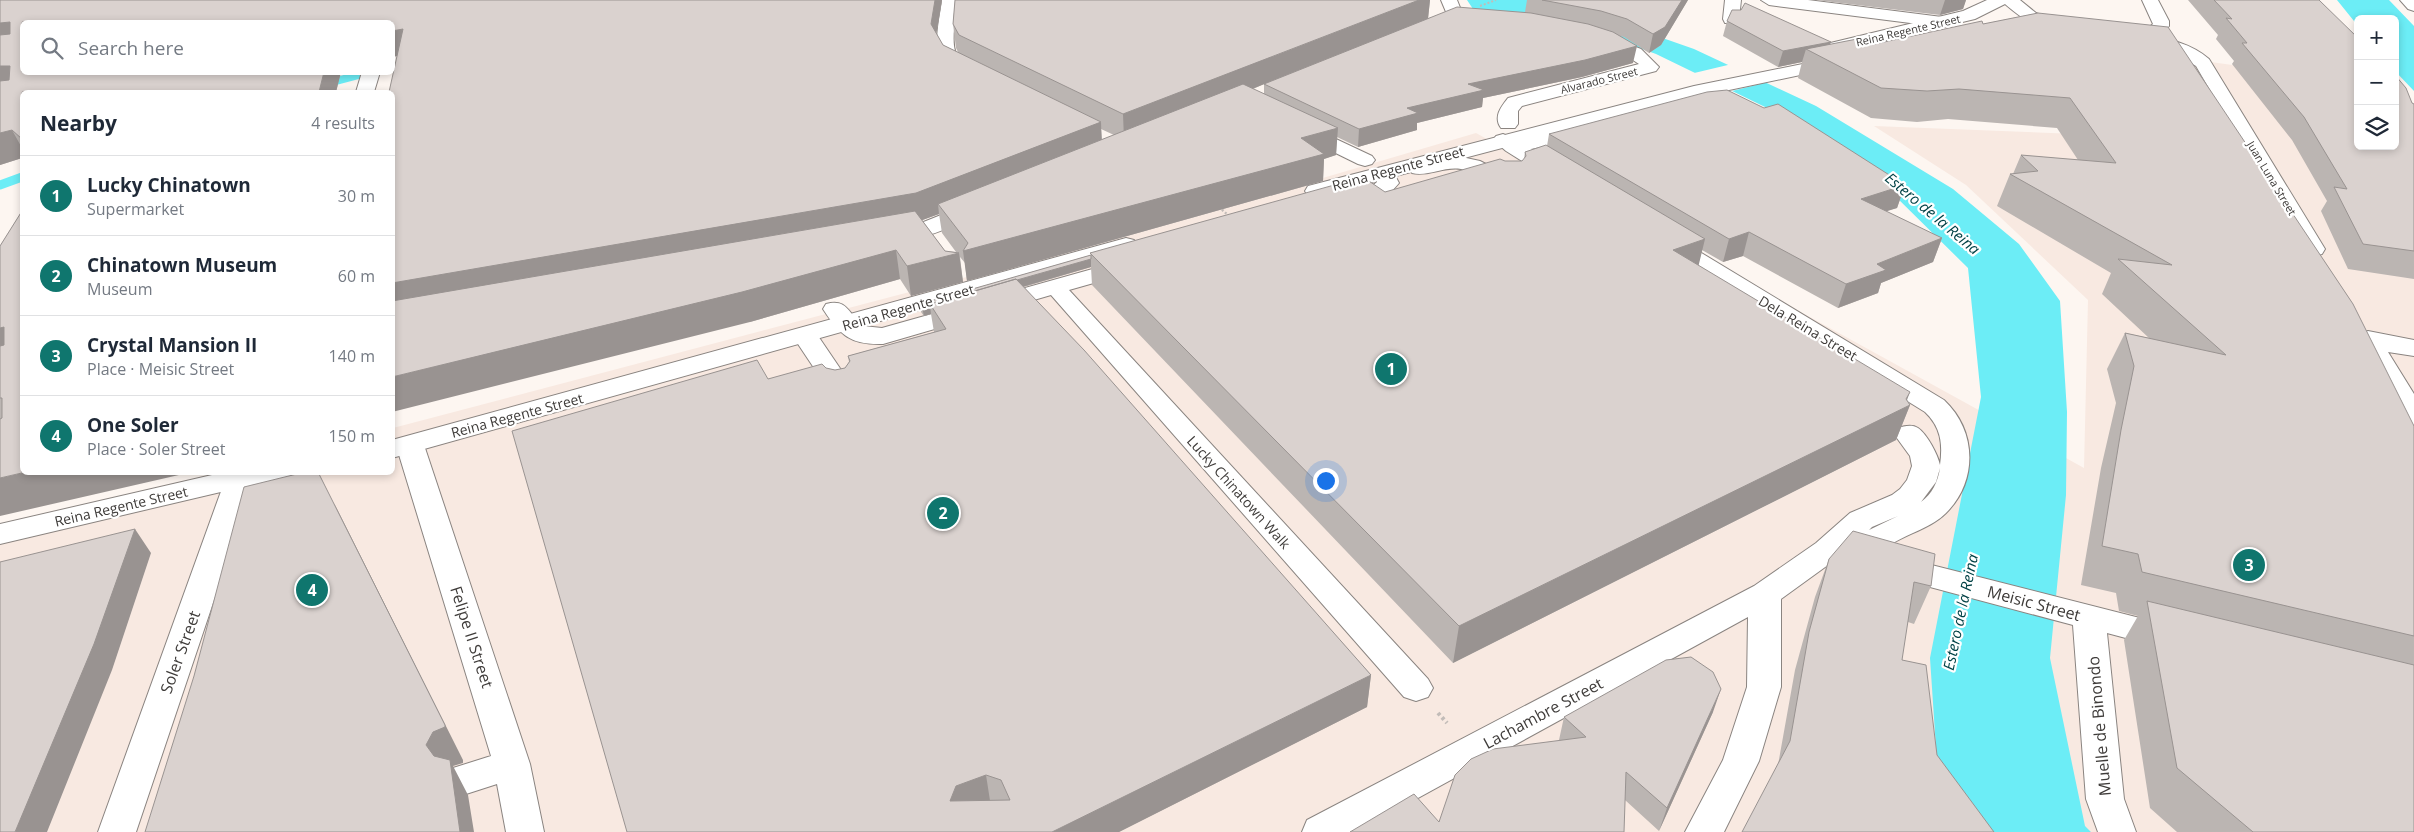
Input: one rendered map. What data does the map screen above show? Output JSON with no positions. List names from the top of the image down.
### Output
{
  "streets": {
    "street": [
      "Reina Regente Street",
      "Alvarado Street",
      "Juan Luna Street",
      "Dela Reina Street",
      "Lucky Chinatown Walk",
      "Meisic Street",
      "Felipe II Street",
      "Soler Street",
      "Lachambre Street",
      "Muelle de Binondo"
    ]
  },
  "crossings": [
    ["Reina Regente Street", "Alvarado Street"],
    ["Reina Regente Street", "Felipe II Street"],
    ["Dela Reina Street", "Meisic Street"],
    ["Meisic Street", "Muelle de Binondo"]
  ],
  "water": ["Estero de la Reina"],
  "page": {
    "map_buttons": ["+", "−"],
    "search": "Search here",
    "heading": ["Nearby", "4 results"],
    "list": [
      {
        "mark": "1",
        "name": "Lucky Chinatown",
        "note": "Supermarket",
        "value": "30 m"
      },
      {
        "mark": "2",
        "name": "Chinatown Museum",
        "note": "Museum",
        "value": "60 m"
      },
      {
        "mark": "3",
        "name": "Crystal Mansion II",
        "note": "Place · Meisic Street",
        "value": "140 m"
      },
      {
        "mark": "4",
        "name": "One Soler",
        "note": "Place · Soler Street",
        "value": "150 m"
      }
    ],
    "pins": [
      "1",
      "2",
      "3",
      "4"
    ]
  }
}
